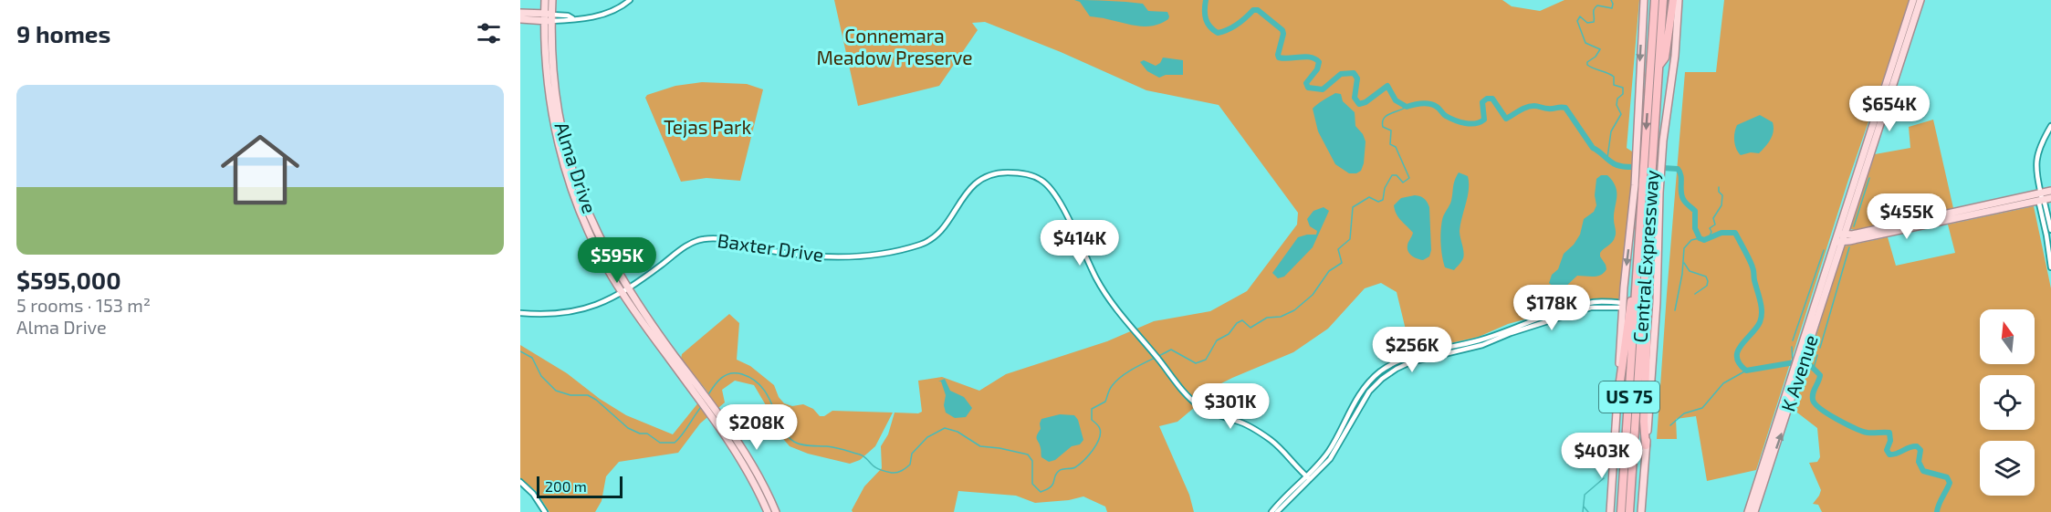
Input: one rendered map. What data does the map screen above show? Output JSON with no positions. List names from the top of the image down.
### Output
{
  "streets": {
    "highway": ["Central Expressway", "US 75"],
    "main road": ["Alma Drive", "K Avenue"],
    "street": ["Baxter Drive"]
  },
  "crossings": [
    ["Alma Drive", "Baxter Drive"]
  ],
  "parks": ["Connemara Meadow Preserve", "Tejas Park"],
  "scale_bar": "200 m",
  "north": "top",
  "page": {
    "heading": "9 homes",
    "list": [
      {
        "name": "$595,000",
        "note": "5 rooms · 153 m² · Alma Drive"
      }
    ],
    "price": [
      "$654K",
      "$455K",
      "$414K",
      "$595K",
      "$178K",
      "$256K",
      "$301K",
      "$208K",
      "$403K"
    ],
    "scale": "200 m"
  }
}
